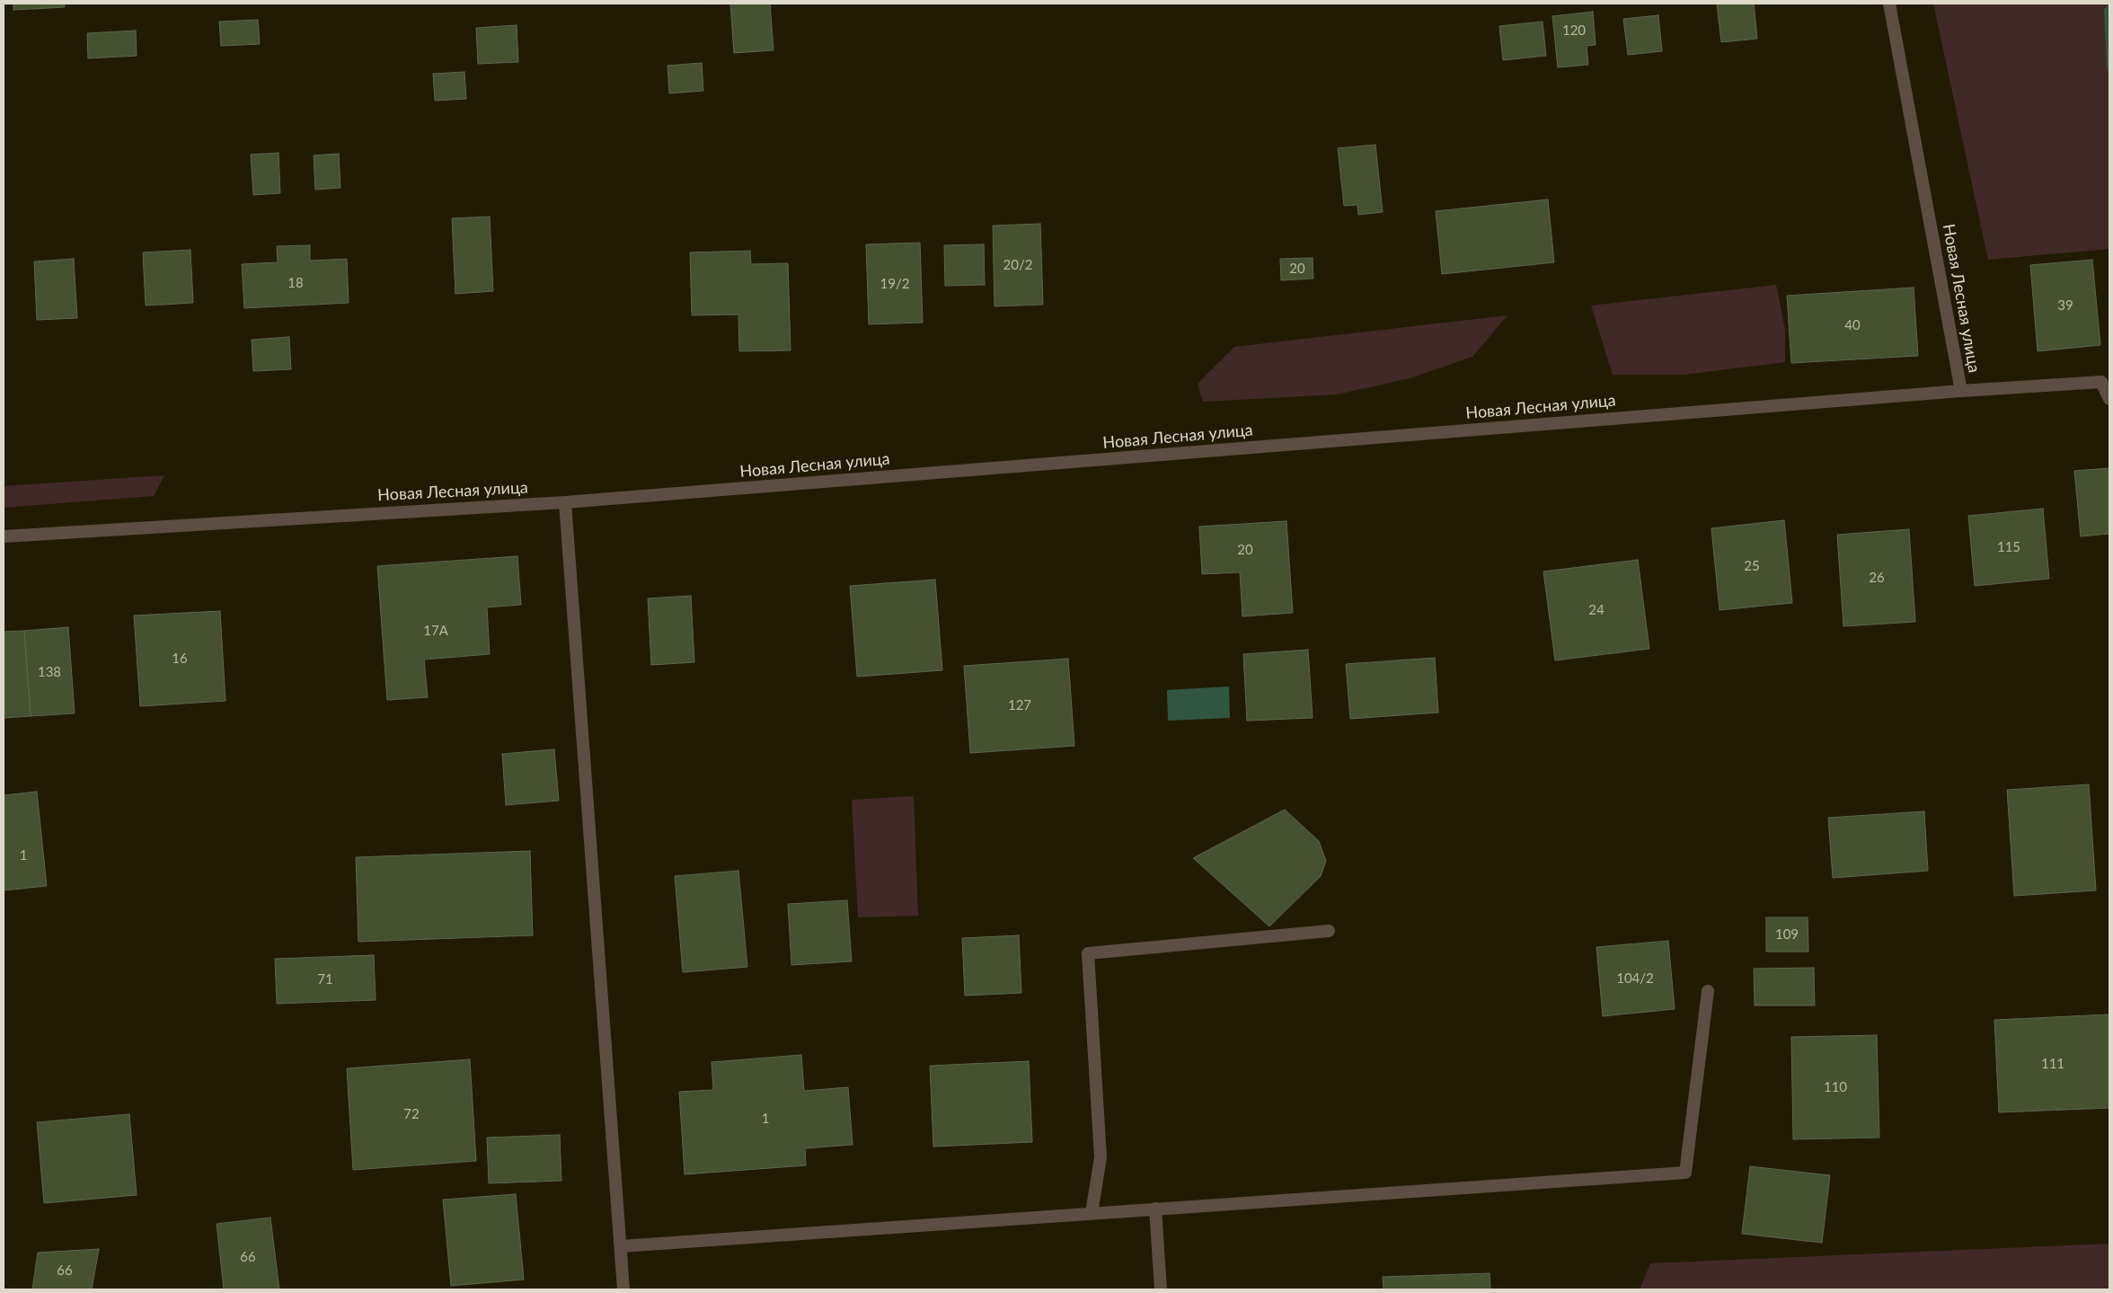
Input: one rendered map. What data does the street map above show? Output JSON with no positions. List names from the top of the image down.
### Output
{
  "streets": {
    "street": ["Новая Лесная улица"]
  },
  "house_numbers": [
    "120",
    "20/2",
    "20",
    "18",
    "19/2",
    "39",
    "40",
    "115",
    "20",
    "25",
    "26",
    "24",
    "17А",
    "16",
    "138",
    "127",
    "1",
    "109",
    "104/2",
    "71",
    "111",
    "110",
    "72",
    "1",
    "66",
    "66"
  ]
}
